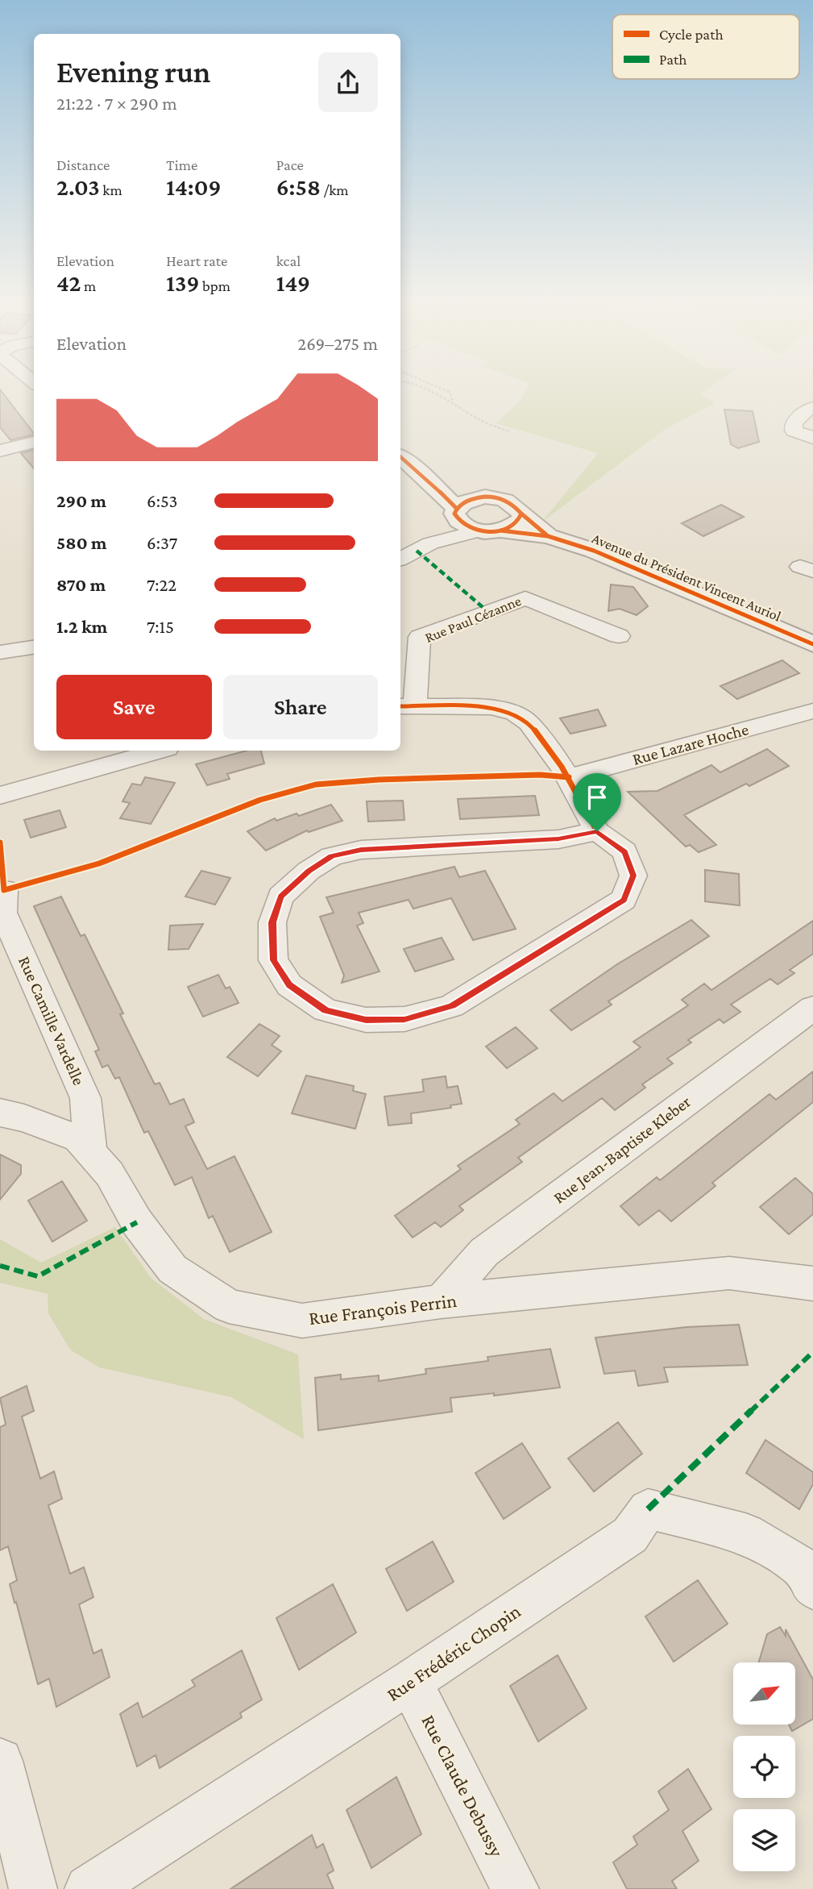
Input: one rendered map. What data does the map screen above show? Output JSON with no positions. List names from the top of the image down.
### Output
{
  "streets": {
    "street": [
      "Avenue du Président Vincent Auriol",
      "Rue Paul Cézanne",
      "Rue Lazare Hoche",
      "Rue Camille Vardelle",
      "Rue Jean-Baptiste Kleber",
      "Rue François Perrin",
      "Rue Frédéric Chopin",
      "Rue Claude Debussy"
    ]
  },
  "crossings": [
    ["Rue Camille Vardelle", "Rue François Perrin"],
    ["Rue Jean-Baptiste Kleber", "Rue François Perrin"],
    ["Rue Frédéric Chopin", "Rue Claude Debussy"]
  ],
  "legend": ["Cycle path", "Path"],
  "north": "top right",
  "page": {
    "heading": ["Evening run", "21:22 · 7 × 290 m"],
    "stats": [
      ["Distance", "2.03 km"],
      ["Time", "14:09"],
      ["Pace", "6:58 /km"],
      ["Elevation", "42 m"],
      ["Heart rate", "139 bpm"],
      ["kcal", "149"]
    ],
    "chart": ["Elevation", "269–275 m"],
    "list": [
      {
        "name": "290 m",
        "note": "6:53"
      },
      {
        "name": "580 m",
        "note": "6:37"
      },
      {
        "name": "870 m",
        "note": "7:22"
      },
      {
        "name": "1.2 km",
        "note": "7:15"
      }
    ],
    "buttons": ["Save", "Share"]
  }
}
